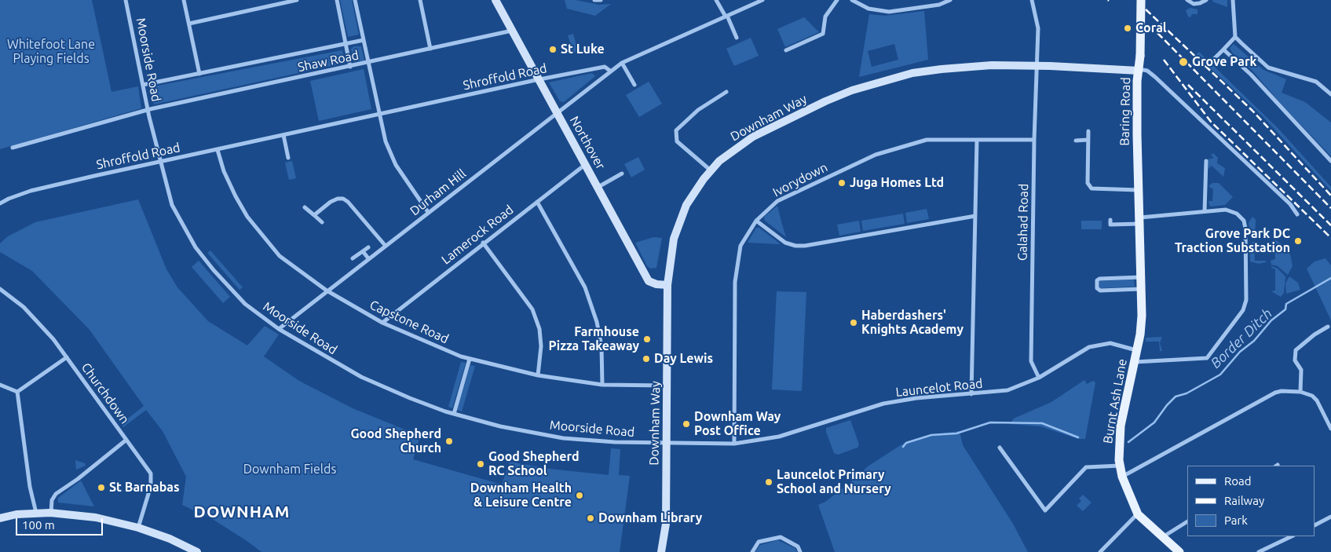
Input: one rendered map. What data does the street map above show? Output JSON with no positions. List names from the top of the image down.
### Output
{
  "streets": {
    "main road": ["Baring Road", "Burnt Ash Lane"],
    "street": [
      "Moorside Road",
      "Shaw Road",
      "Shroffold Road",
      "Downham Way",
      "Northover",
      "Ivorydown",
      "Durham Hill",
      "Galahad Road",
      "Lamerock Road",
      "Capstone Road",
      "Launcelot Road",
      "Churchdown"
    ]
  },
  "crossings": [
    ["Moorside Road", "Shaw Road"],
    ["Moorside Road", "Shroffold Road"],
    ["Moorside Road", "Downham Way"],
    ["Moorside Road", "Durham Hill"],
    ["Moorside Road", "Launcelot Road"],
    ["Shaw Road", "Northover"],
    ["Shroffold Road", "Northover"],
    ["Shroffold Road", "Durham Hill"],
    ["Shroffold Road", "Capstone Road"],
    ["Baring Road", "Downham Way"],
    ["Baring Road", "Launcelot Road"],
    ["Baring Road", "Burnt Ash Lane"],
    ["Downham Way", "Northover"],
    ["Downham Way", "Galahad Road"],
    ["Downham Way", "Capstone Road"],
    ["Downham Way", "Launcelot Road"],
    ["Northover", "Durham Hill"],
    ["Northover", "Lamerock Road"],
    ["Ivorydown", "Galahad Road"],
    ["Ivorydown", "Launcelot Road"],
    ["Durham Hill", "Capstone Road"],
    ["Galahad Road", "Launcelot Road"],
    ["Lamerock Road", "Capstone Road"],
    ["Launcelot Road", "Burnt Ash Lane"]
  ],
  "districts": ["DOWNHAM"],
  "water": ["Border Ditch"],
  "parks": ["Whitefoot Lane Playing Fields", "Downham Fields"],
  "places": [
    "Coral",
    "St Luke",
    "Grove Park",
    "Juga Homes Ltd",
    "Grove Park DC Traction Substation",
    "Haberdashers' Knights Academy",
    "Farmhouse Pizza Takeaway",
    "Day Lewis",
    "Downham Way Post Office",
    "Good Shepherd Church",
    "Good Shepherd RC School",
    "Launcelot Primary School and Nursery",
    "St Barnabas",
    "Downham Health & Leisure Centre",
    "Downham Library"
  ],
  "legend": ["Road", "Railway", "Park"],
  "scale_bar": "100 m"
}
